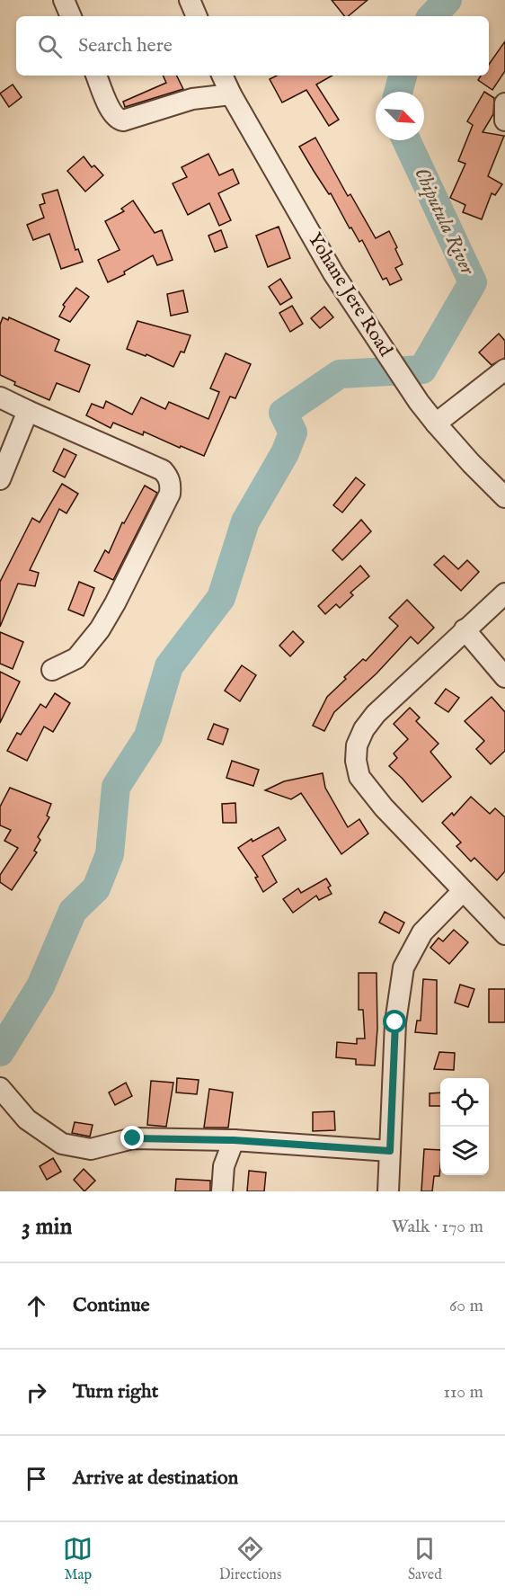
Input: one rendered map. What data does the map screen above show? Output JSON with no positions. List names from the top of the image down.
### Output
{
  "streets": {
    "street": ["Yohane Jere Road"]
  },
  "water": ["Chiputula River"],
  "north": "bottom right",
  "page": {
    "search": "Search here",
    "heading": ["3 min", "Walk · 170 m"],
    "list": [
      ["Continue", "60 m"],
      ["Turn right", "110 m"],
      "Arrive at destination"
    ],
    "nav": ["Map", "Directions", "Saved"]
  }
}
